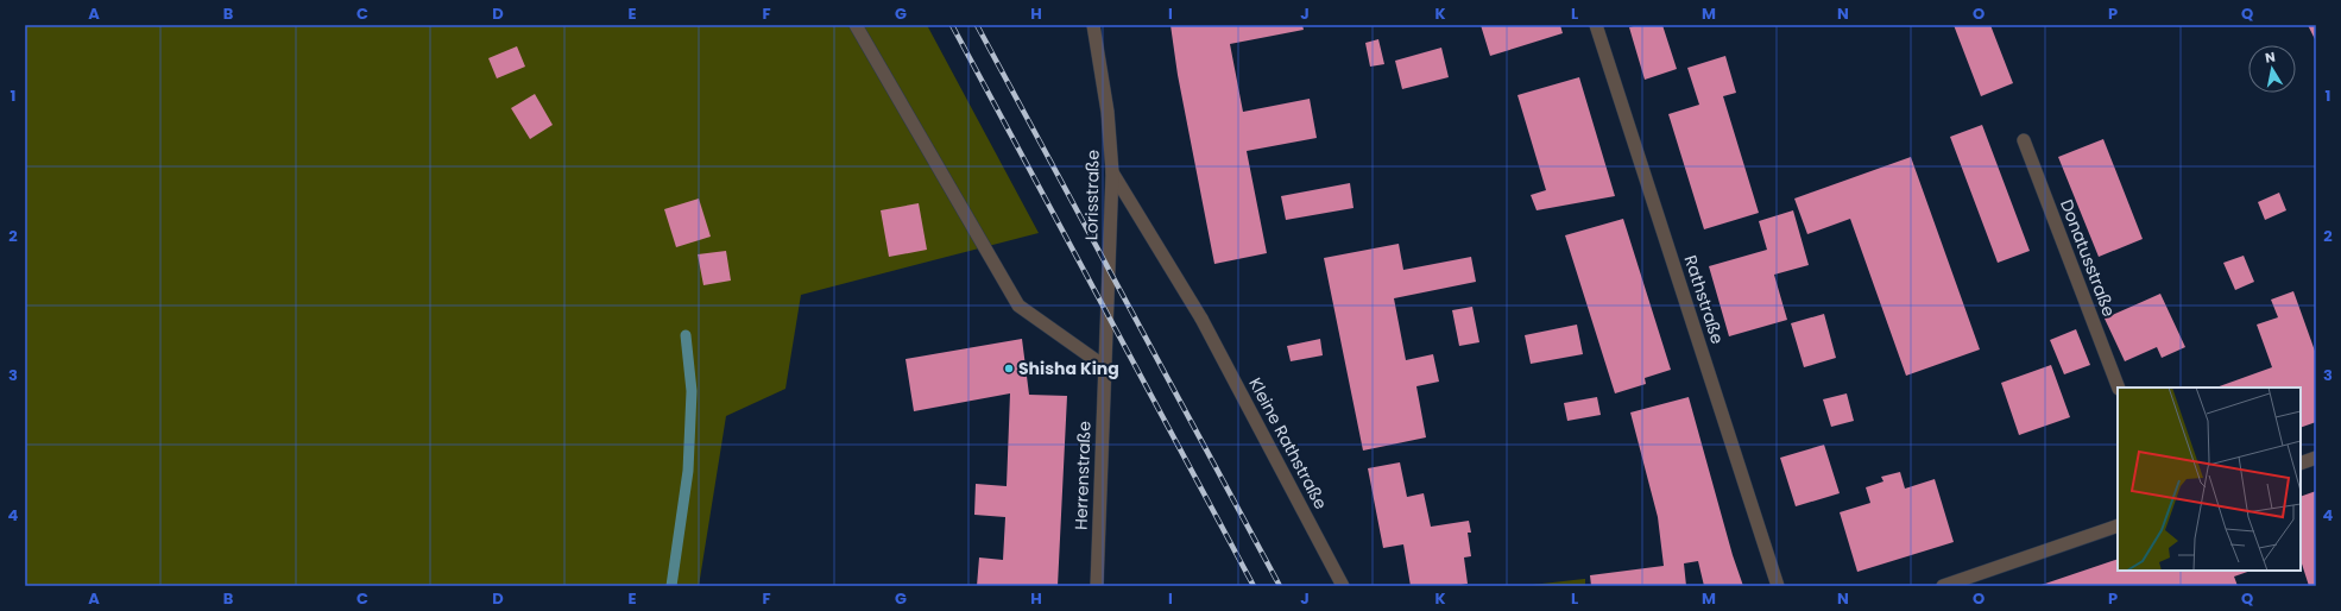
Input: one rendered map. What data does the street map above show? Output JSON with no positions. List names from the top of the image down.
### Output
{
  "streets": {
    "street": [
      "Lorisstraße",
      "Donatusstraße",
      "Rathstraße",
      "Kleine Rathstraße",
      "Herrenstraße"
    ]
  },
  "crossings": [
    ["Lorisstraße", "Kleine Rathstraße"],
    ["Lorisstraße", "Herrenstraße"]
  ],
  "places": ["Shisha King"],
  "north": "top",
  "grid": {
    "columns": [
      "A",
      "B",
      "C",
      "D",
      "E",
      "F",
      "G",
      "H",
      "I",
      "J",
      "K",
      "L",
      "M",
      "N",
      "O",
      "P",
      "Q"
    ],
    "rows": [
      "1",
      "2",
      "3",
      "4"
    ]
  }
}
